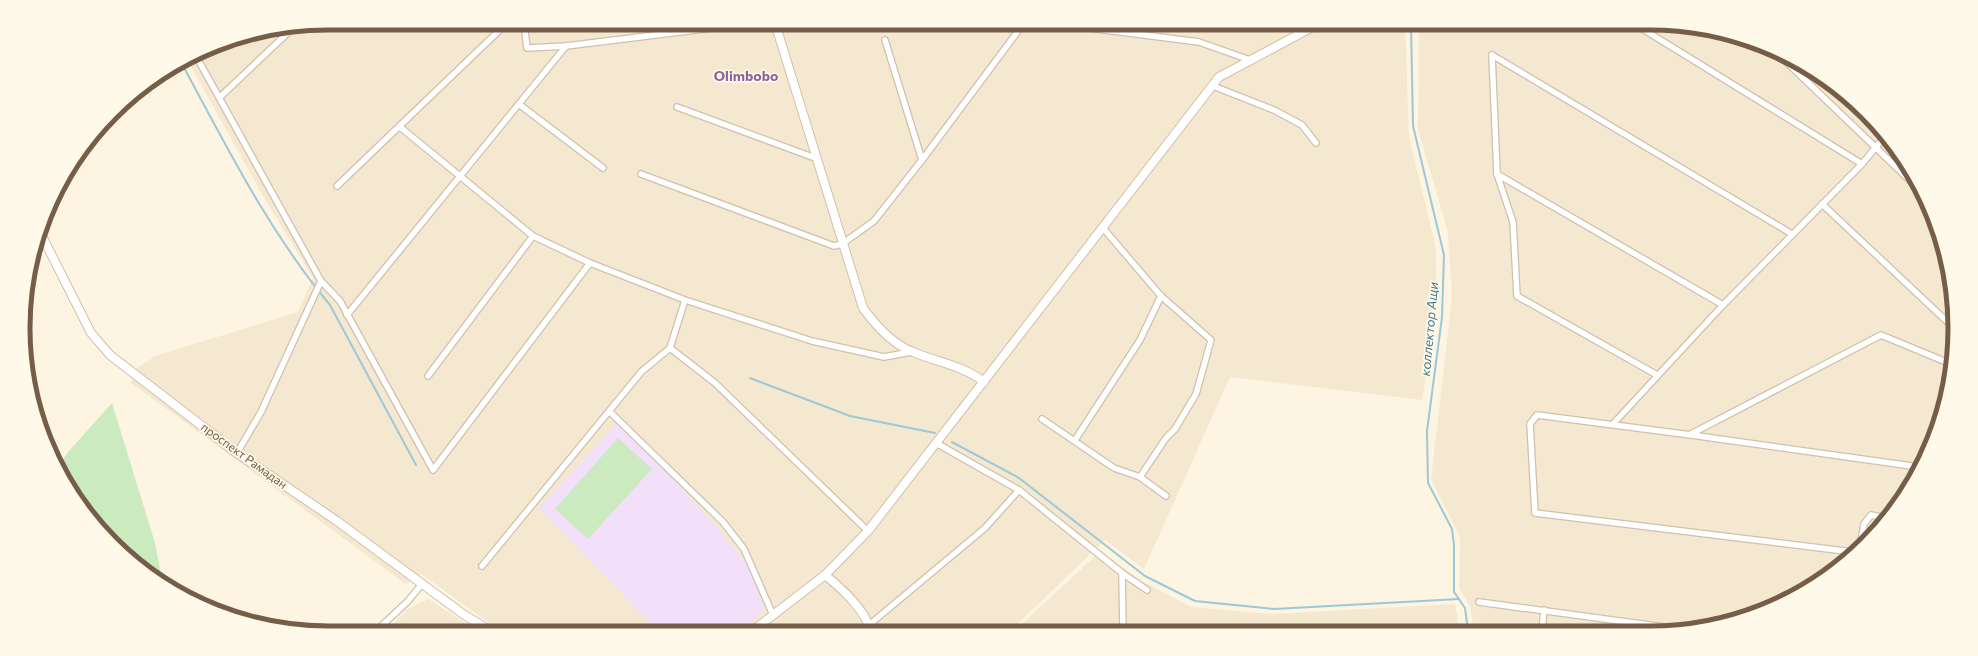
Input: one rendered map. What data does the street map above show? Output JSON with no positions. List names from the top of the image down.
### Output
{
  "streets": {
    "main road": ["проспект Рамадан"]
  },
  "districts": ["Olimbobo"],
  "water": ["коллектор Ащи"]
}
